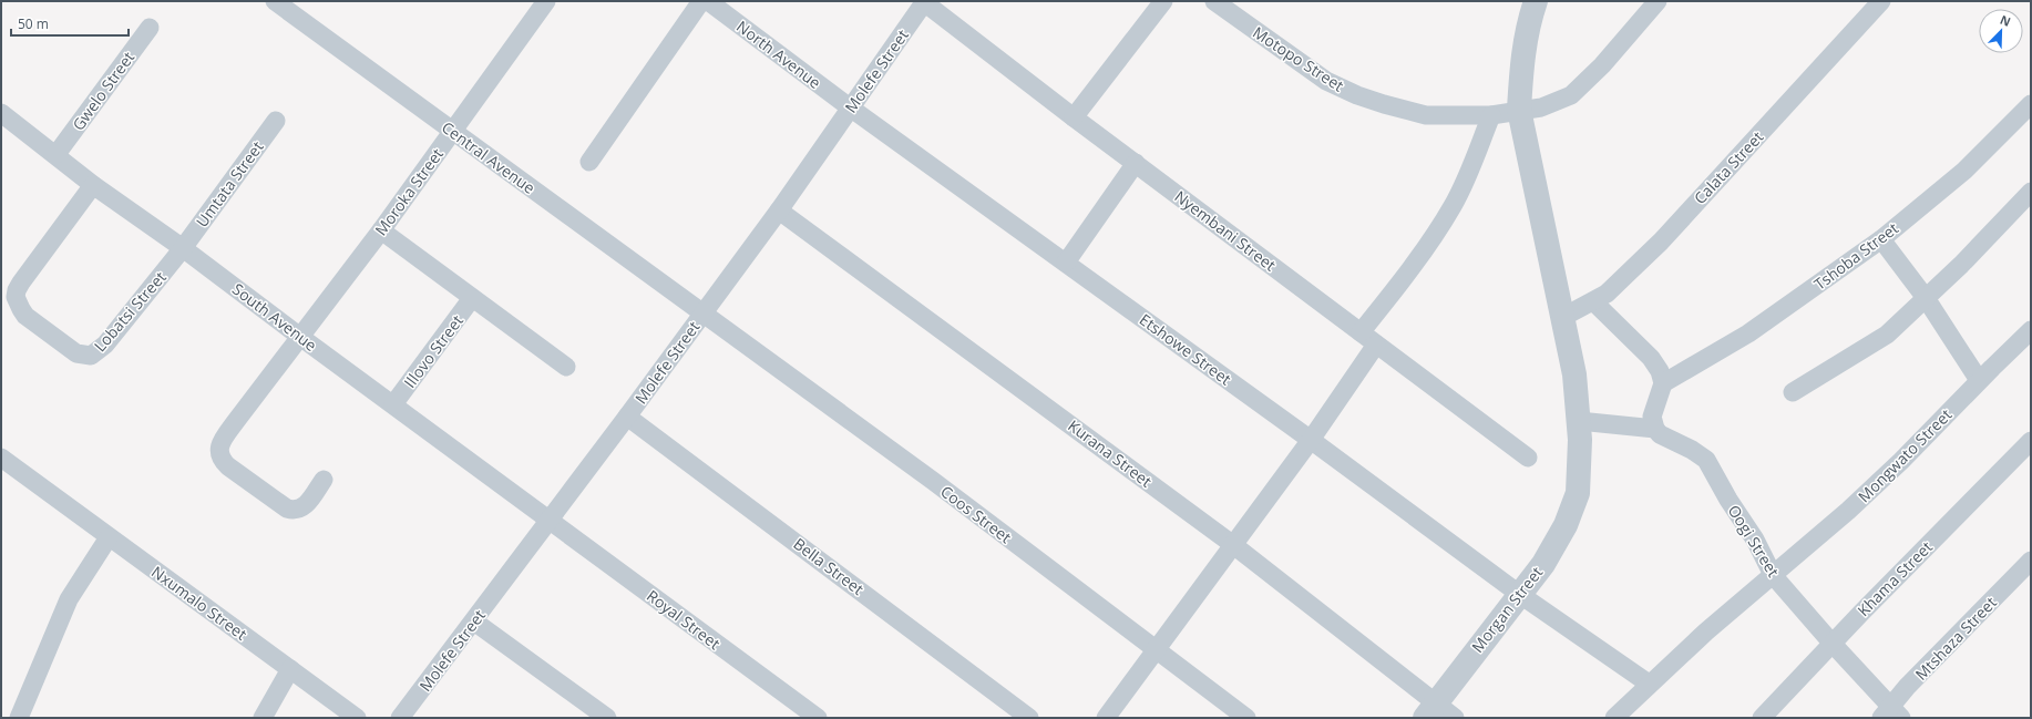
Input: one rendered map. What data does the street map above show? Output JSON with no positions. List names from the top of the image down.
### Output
{
  "streets": {
    "street": [
      "North Avenue",
      "Motopo Street",
      "Molefe Street",
      "Gwelo Street",
      "Central Avenue",
      "Calata Street",
      "Umtata Street",
      "Moroka Street",
      "Nyembani Street",
      "Tshoba Street",
      "Lobatsi Street",
      "South Avenue",
      "Etshowe Street",
      "Illovo Street",
      "Kurana Street",
      "Mongwato Street",
      "Coos Street",
      "Oogi Street",
      "Bella Street",
      "Khama Street",
      "Nxumalo Street",
      "Morgan Street",
      "Royal Street",
      "Mtshaza Street"
    ]
  },
  "crossings": [
    ["North Avenue", "Molefe Street"],
    ["North Avenue", "Etshowe Street"],
    ["Motopo Street", "Morgan Street"],
    ["Molefe Street", "Central Avenue"],
    ["Molefe Street", "Nyembani Street"],
    ["Molefe Street", "South Avenue"],
    ["Molefe Street", "Etshowe Street"],
    ["Molefe Street", "Kurana Street"],
    ["Molefe Street", "Coos Street"],
    ["Molefe Street", "Bella Street"],
    ["Molefe Street", "Royal Street"],
    ["Gwelo Street", "South Avenue"],
    ["Central Avenue", "Moroka Street"],
    ["Central Avenue", "Coos Street"],
    ["Calata Street", "Morgan Street"],
    ["Umtata Street", "Lobatsi Street"],
    ["Umtata Street", "South Avenue"],
    ["Moroka Street", "South Avenue"],
    ["Lobatsi Street", "South Avenue"],
    ["South Avenue", "Illovo Street"],
    ["South Avenue", "Royal Street"],
    ["Etshowe Street", "Mongwato Street"],
    ["Etshowe Street", "Morgan Street"],
    ["Kurana Street", "Morgan Street"],
    ["Mongwato Street", "Oogi Street"],
    ["Oogi Street", "Khama Street"],
    ["Oogi Street", "Morgan Street"],
    ["Oogi Street", "Mtshaza Street"]
  ],
  "scale_bar": "50 m",
  "north": "top right"
}
